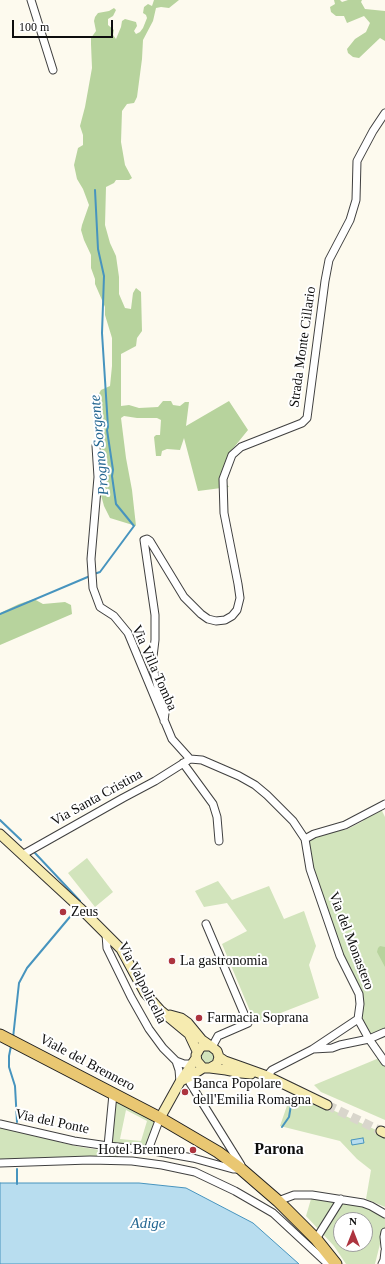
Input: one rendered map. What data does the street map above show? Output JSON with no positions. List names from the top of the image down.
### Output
{
  "streets": {
    "main road": ["Via Valpolicella", "Viale del Brennero"],
    "street": [
      "Strada Monte Cillario",
      "Via Villa Tomba",
      "Via Santa Cristina",
      "Via del Monastero",
      "Via del Ponte"
    ]
  },
  "crossings": [
    ["Strada Monte Cillario", "Via Villa Tomba"],
    ["Via Villa Tomba", "Via Santa Cristina"],
    ["Via Villa Tomba", "Via del Monastero"],
    ["Via Santa Cristina", "Via del Monastero"],
    ["Via Santa Cristina", "Via Valpolicella"],
    ["Viale del Brennero", "Via del Ponte"]
  ],
  "districts": ["Parona"],
  "water": ["Progno Sorgente", "Adige"],
  "places": [
    "Zeus",
    "La gastronomia",
    "Farmacia Soprana",
    "Banca Popolare dell'Emilia Romagna",
    "Hotel Brennero"
  ],
  "scale_bar": "100 m",
  "north": "top"
}
